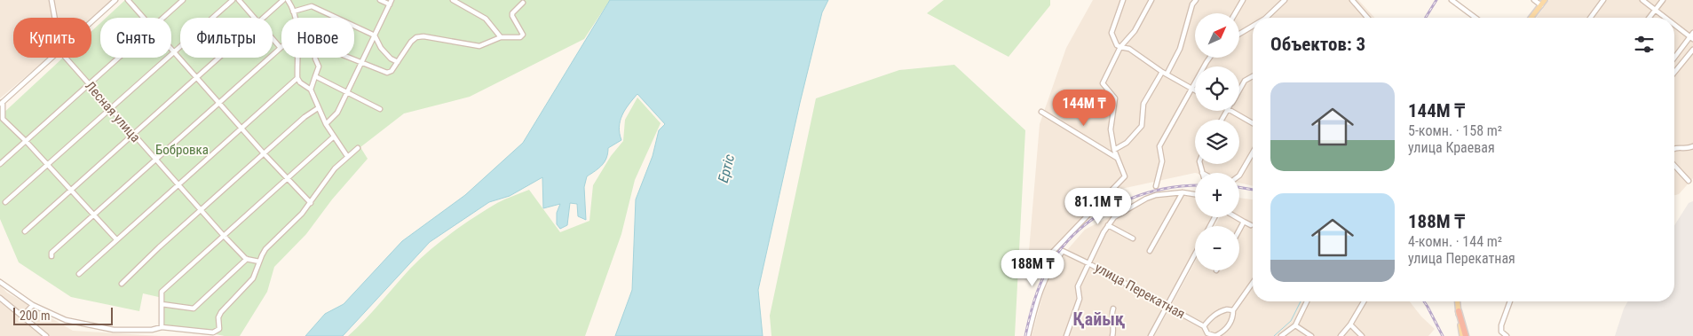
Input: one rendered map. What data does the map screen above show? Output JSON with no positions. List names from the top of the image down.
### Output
{
  "streets": {
    "street": ["Лесная улица", "улица Перекатная"]
  },
  "districts": ["Қайық"],
  "water": ["Ертіс"],
  "parks": ["Бобровка"],
  "scale_bar": "200 m",
  "north": "top right",
  "page": {
    "map_buttons": ["+", "−"],
    "chip": [
      "Купить",
      "Снять",
      "Фильтры",
      "Новое"
    ],
    "heading": "Объектов: 3",
    "list": [
      {
        "name": "144M ₸",
        "note": "5-комн. · 158 m² · улица Краевая"
      },
      {
        "name": "188M ₸",
        "note": "4-комн. · 144 m² · улица Перекатная"
      }
    ],
    "price": ["144M ₸", "81.1M ₸", "188M ₸"],
    "scale": "200 m"
  }
}
